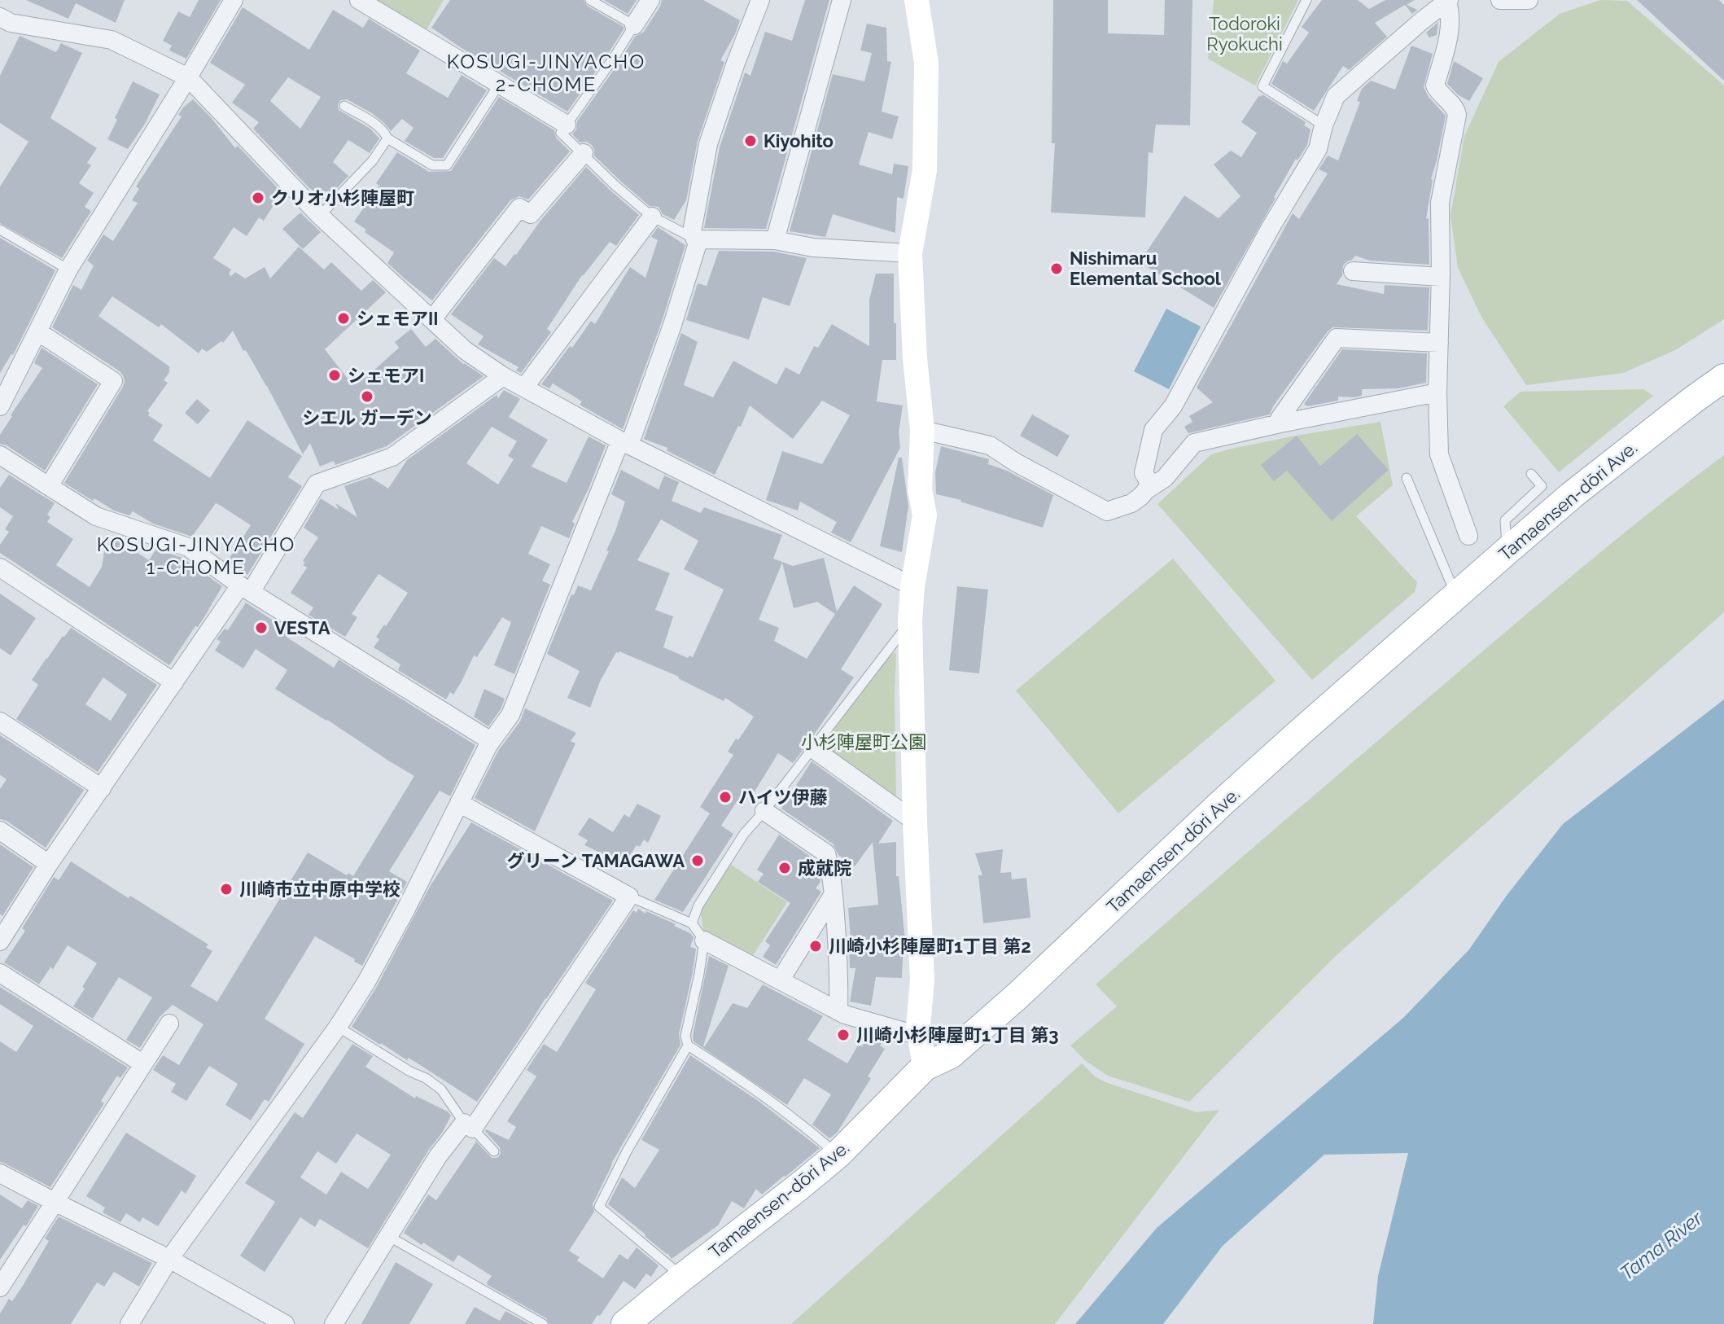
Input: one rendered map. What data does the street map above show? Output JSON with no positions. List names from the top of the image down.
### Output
{
  "streets": {
    "main road": ["Tamaensen-dōri Ave."]
  },
  "districts": ["KOSUGI-JINYACHO 2-CHOME", "KOSUGI-JINYACHO 1-CHOME"],
  "water": ["Tama River"],
  "parks": ["Todoroki Ryokuchi", "小杉陣屋町公園"],
  "places": [
    "Kiyohito",
    "クリオ小杉陣屋町",
    "Nishimaru Elemental School",
    "シェモアII",
    "シェモアI",
    "シエル ガーデン",
    "VESTA",
    "ハイツ伊藤",
    "グリーン TAMAGAWA",
    "成就院",
    "川崎市立中原中学校",
    "川崎小杉陣屋町1丁目 第2",
    "川崎小杉陣屋町1丁目 第3"
  ]
}
